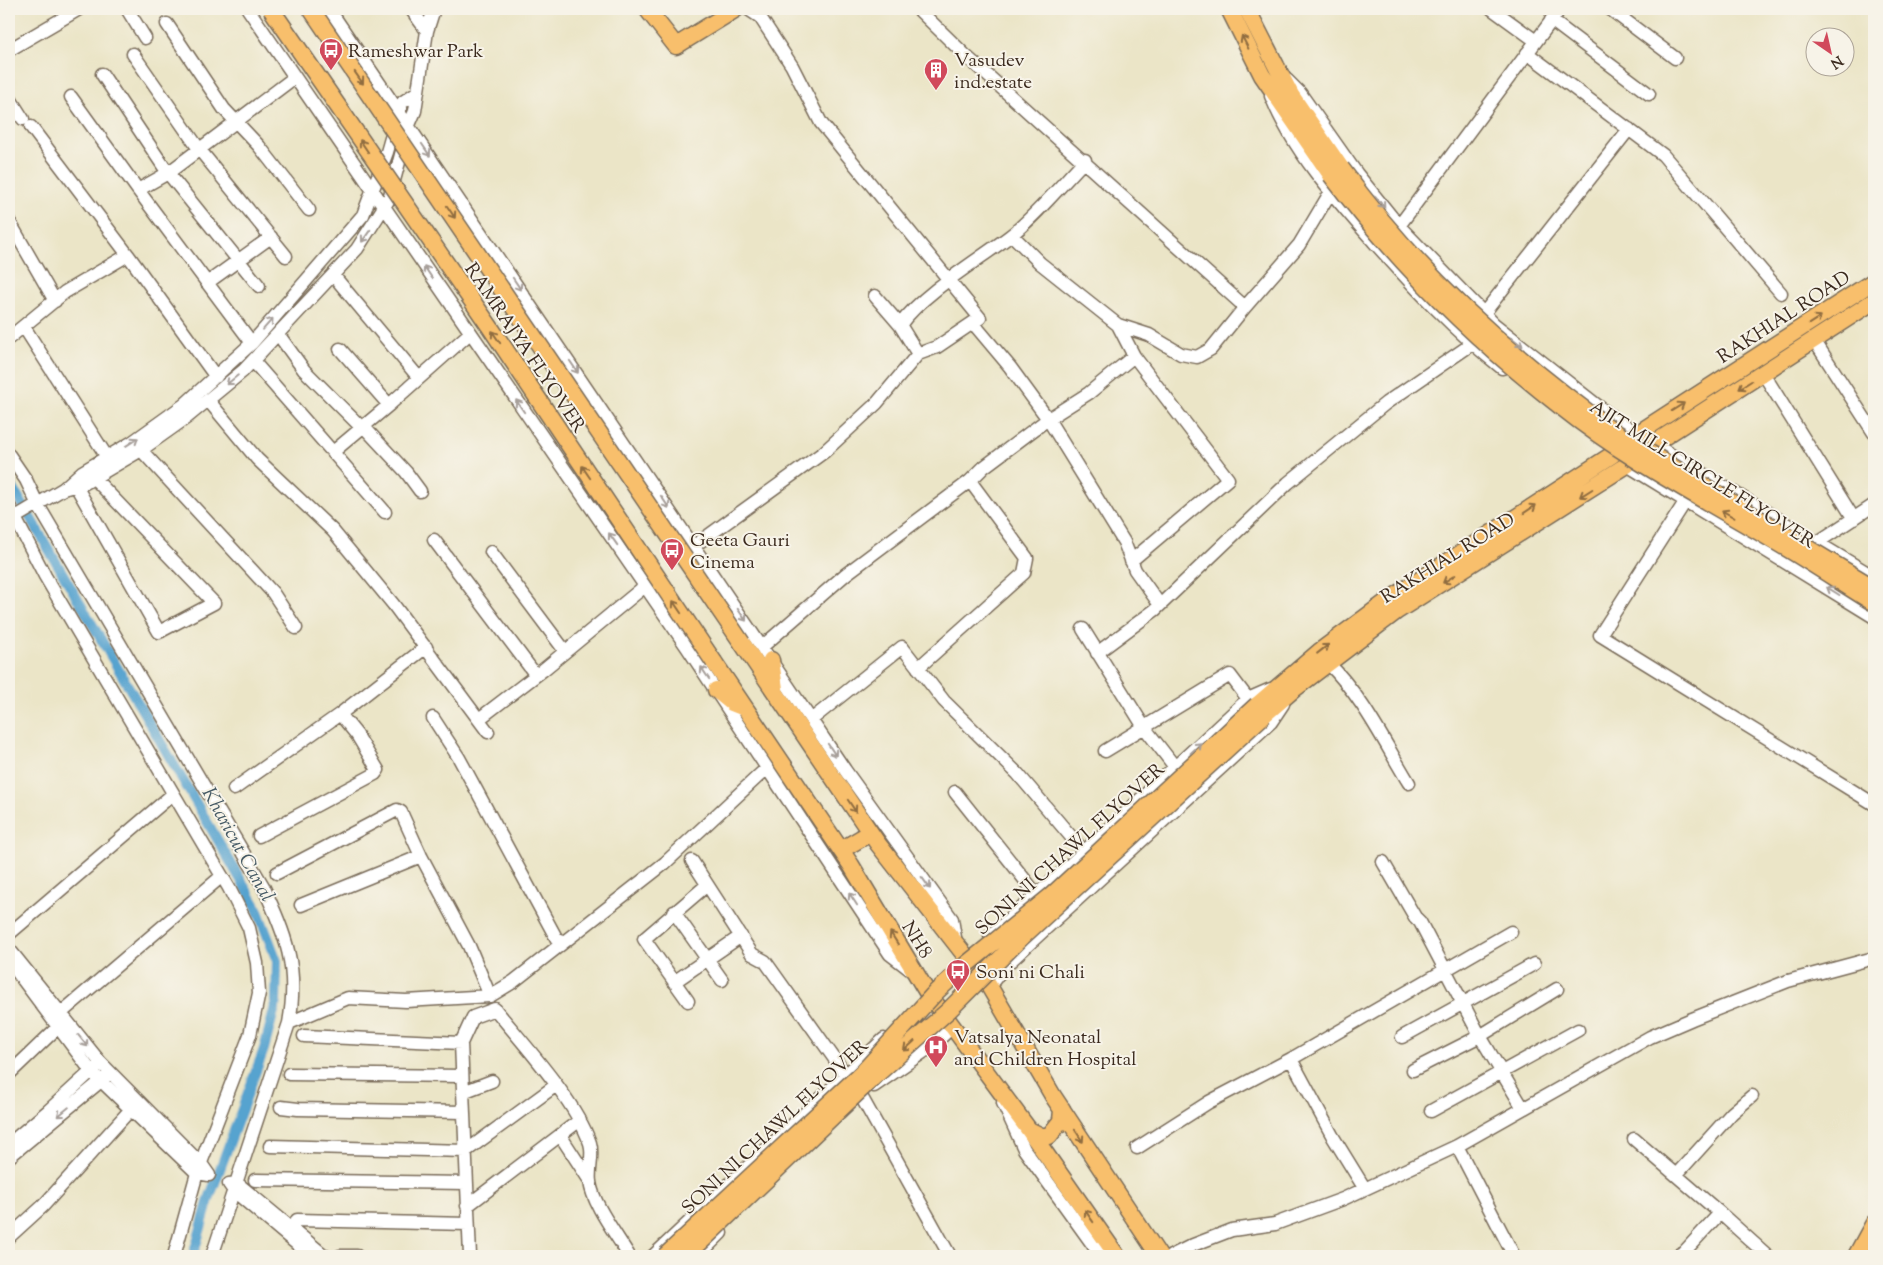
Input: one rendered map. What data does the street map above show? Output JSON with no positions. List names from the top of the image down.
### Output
{
  "streets": {
    "main road": [
      "RAKHIAL ROAD",
      "RAMRAJYA FLYOVER",
      "AJIT MILL CIRCLE FLYOVER",
      "SONI NI CHAWL FLYOVER",
      "NH8"
    ]
  },
  "crossings": [
    ["RAKHIAL ROAD", "SONI NI CHAWL FLYOVER"],
    ["RAMRAJYA FLYOVER", "NH8"]
  ],
  "water": ["Kharicut Canal"],
  "places": {
    "bus stop": ["Rameshwar Park", "Geeta Gauri Cinema", "Soni ni Chali"],
    "building": ["Vasudev ind.estate"],
    "hospital": ["Vatsalya Neonatal and Children Hospital"]
  },
  "north": "bottom right"
}
